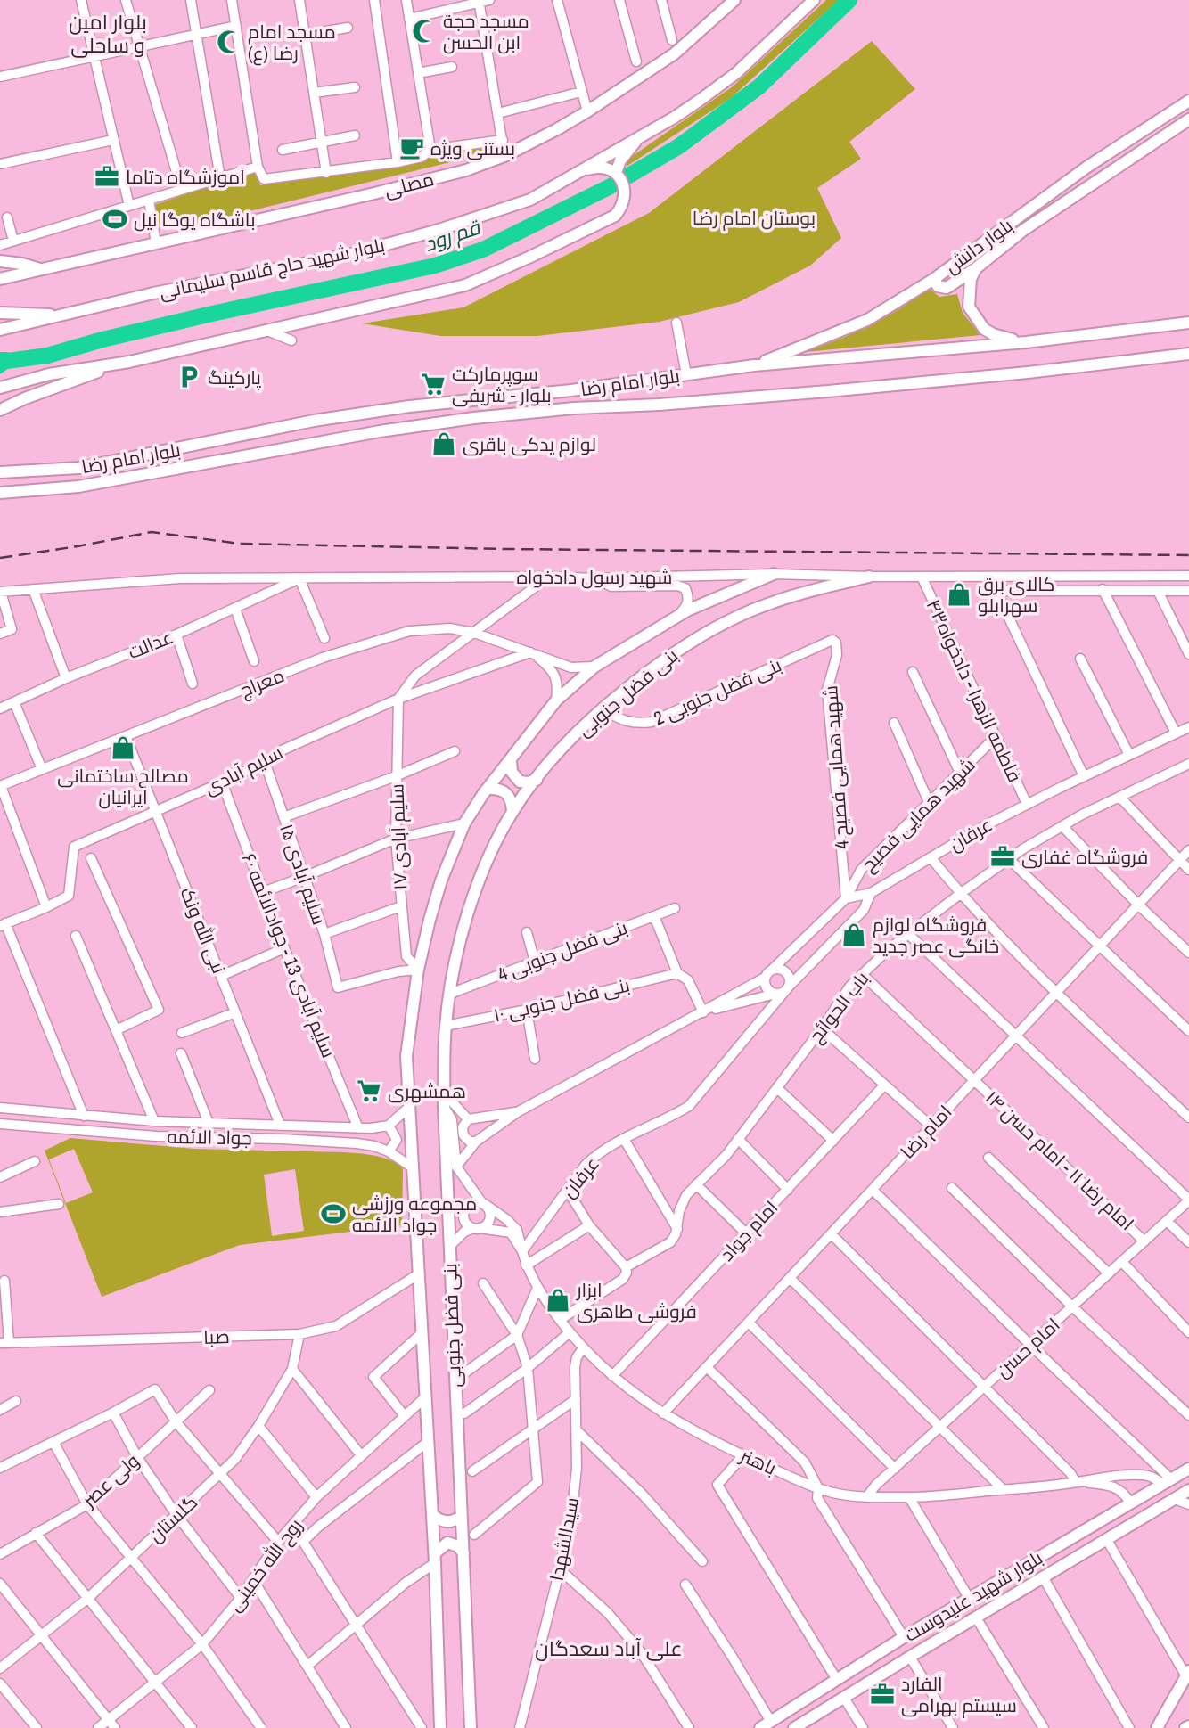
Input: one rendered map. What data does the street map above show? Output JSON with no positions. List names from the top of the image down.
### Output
{
  "streets": {
    "main road": [
      "مصلی",
      "بلوار دانش",
      "بلوار شهید حاج قاسم سلیمانی",
      "بلوار امام رضا",
      "بنی فضل جنوبی",
      "بلوار شهید علیدوست"
    ],
    "street": [
      "شهید رسول دادخواه",
      "عدالت",
      "معراج",
      "فاطمه الزهرا - دادخواه۴۳",
      "بنی فضل جنوبی 2",
      "شهید همایی فصیح 4",
      "سلیم آبادی",
      "شهید همایی فصیح",
      "عرفان",
      "سلیم آبادی ۱۷",
      "سلیم آبادی ۱۵",
      "نبی الله ونک",
      "بنی فضل جنوبی 4",
      "سلیم آبادی 13 - جوادالائمه ۶۰",
      "بنی فضل جنوبی ۱۰",
      "باب الحوائج",
      "امام رضا",
      "جواد الائمه",
      "امام رضا ۱۱ - امام حسن ۱۴",
      "امام جواد",
      "صبا",
      "امام حسن",
      "باهنر",
      "ولی عصر",
      "گلستان",
      "سیدالشهدا",
      "روح الله خمینی"
    ]
  },
  "crossings": [
    ["بلوار دانش", "بلوار امام رضا"],
    ["شهید رسول دادخواه", "عدالت"],
    ["شهید رسول دادخواه", "فاطمه الزهرا - دادخواه۴۳"],
    ["شهید رسول دادخواه", "بنی فضل جنوبی"],
    ["معراج", "بنی فضل جنوبی"],
    ["معراج", "سلیم آبادی"],
    ["معراج", "نبی الله ونک"],
    ["فاطمه الزهرا - دادخواه۴۳", "شهید همایی فصیح"],
    ["فاطمه الزهرا - دادخواه۴۳", "عرفان"],
    ["بنی فضل جنوبی 2", "بنی فضل جنوبی"],
    ["بنی فضل جنوبی 2", "شهید همایی فصیح 4"],
    ["بنی فضل جنوبی", "سلیم آبادی ۱۷"],
    ["بنی فضل جنوبی", "سلیم آبادی ۱۵"],
    ["بنی فضل جنوبی", "بنی فضل جنوبی 4"],
    ["بنی فضل جنوبی", "بنی فضل جنوبی ۱۰"],
    ["بنی فضل جنوبی", "جواد الائمه"],
    ["بنی فضل جنوبی", "صبا"],
    ["بنی فضل جنوبی", "باهنر"],
    ["بنی فضل جنوبی", "روح الله خمینی"],
    ["شهید همایی فصیح 4", "شهید همایی فصیح"],
    ["سلیم آبادی", "سلیم آبادی ۱۷"],
    ["سلیم آبادی", "سلیم آبادی ۱۵"],
    ["سلیم آبادی", "نبی الله ونک"],
    ["سلیم آبادی", "سلیم آبادی 13 - جوادالائمه ۶۰"],
    ["عرفان", "باهنر"],
    ["سلیم آبادی ۱۷", "سلیم آبادی ۱۵"],
    ["نبی الله ونک", "جواد الائمه"],
    ["سلیم آبادی 13 - جوادالائمه ۶۰", "جواد الائمه"],
    ["باب الحوائج", "امام رضا ۱۱ - امام حسن ۱۴"],
    ["امام رضا", "امام رضا ۱۱ - امام حسن ۱۴"],
    ["امام رضا", "باهنر"],
    ["امام رضا ۱۱ - امام حسن ۱۴", "امام حسن"],
    ["امام جواد", "باهنر"],
    ["صبا", "گلستان"],
    ["امام حسن", "باهنر"],
    ["باهنر", "سیدالشهدا"],
    ["باهنر", "بلوار شهید علیدوست"]
  ],
  "districts": ["بلوار امین و ساحلی", "علی آباد سعدگان"],
  "water": ["قم رود"],
  "parks": ["بوستان امام رضا"],
  "places": {
    "mosque": ["مسجد حجة ابن الحسن", "مسجد امام رضا (ع)"],
    "cafe": ["بستنی ویژه"],
    "office": ["آموزشگاه دتاما", "فروشگاه غفاری", "آلفارد سیستم بهرامی"],
    "sports": ["باشگاه یوگا نیل", "مجموعه ورزشی جواد الائمه"],
    "parking": ["پارکینگ"],
    "supermarket": ["سوپرمارکت بلوار - شریفی", "همشهری"],
    "shop": [
      "لوازم یدکی باقری",
      "کالای برق سهرابلو",
      "مصالح ساختمانی ایرانیان",
      "فروشگاه لوازم خانگی عصر جدید",
      "ابزار فروشی طاهری"
    ]
  }
}
